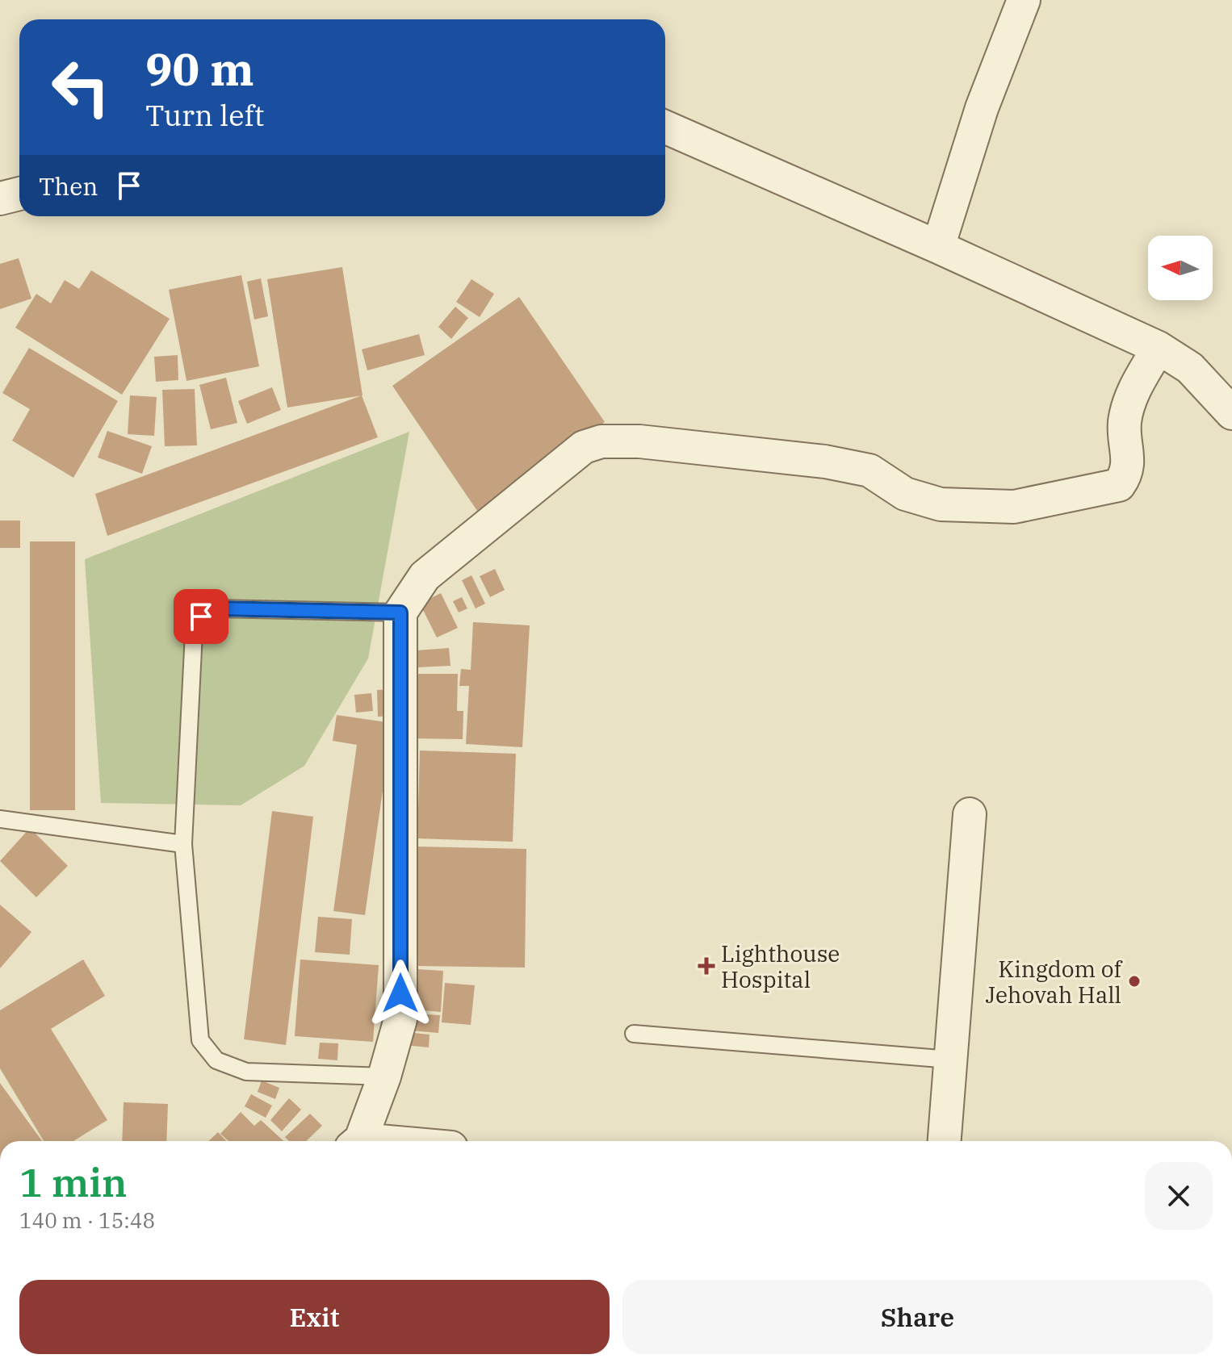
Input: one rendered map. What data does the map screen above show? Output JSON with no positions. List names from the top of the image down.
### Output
{
  "places": {
    "health": ["Lighthouse Hospital"],
    "other": ["Kingdom of Jehovah Hall"]
  },
  "north": "left",
  "page": {
    "turn": ["90 m", "Turn left"],
    "then": "Then",
    "heading": ["1 min", "140 m · 15:48"],
    "buttons": ["Exit", "Share"]
  }
}
